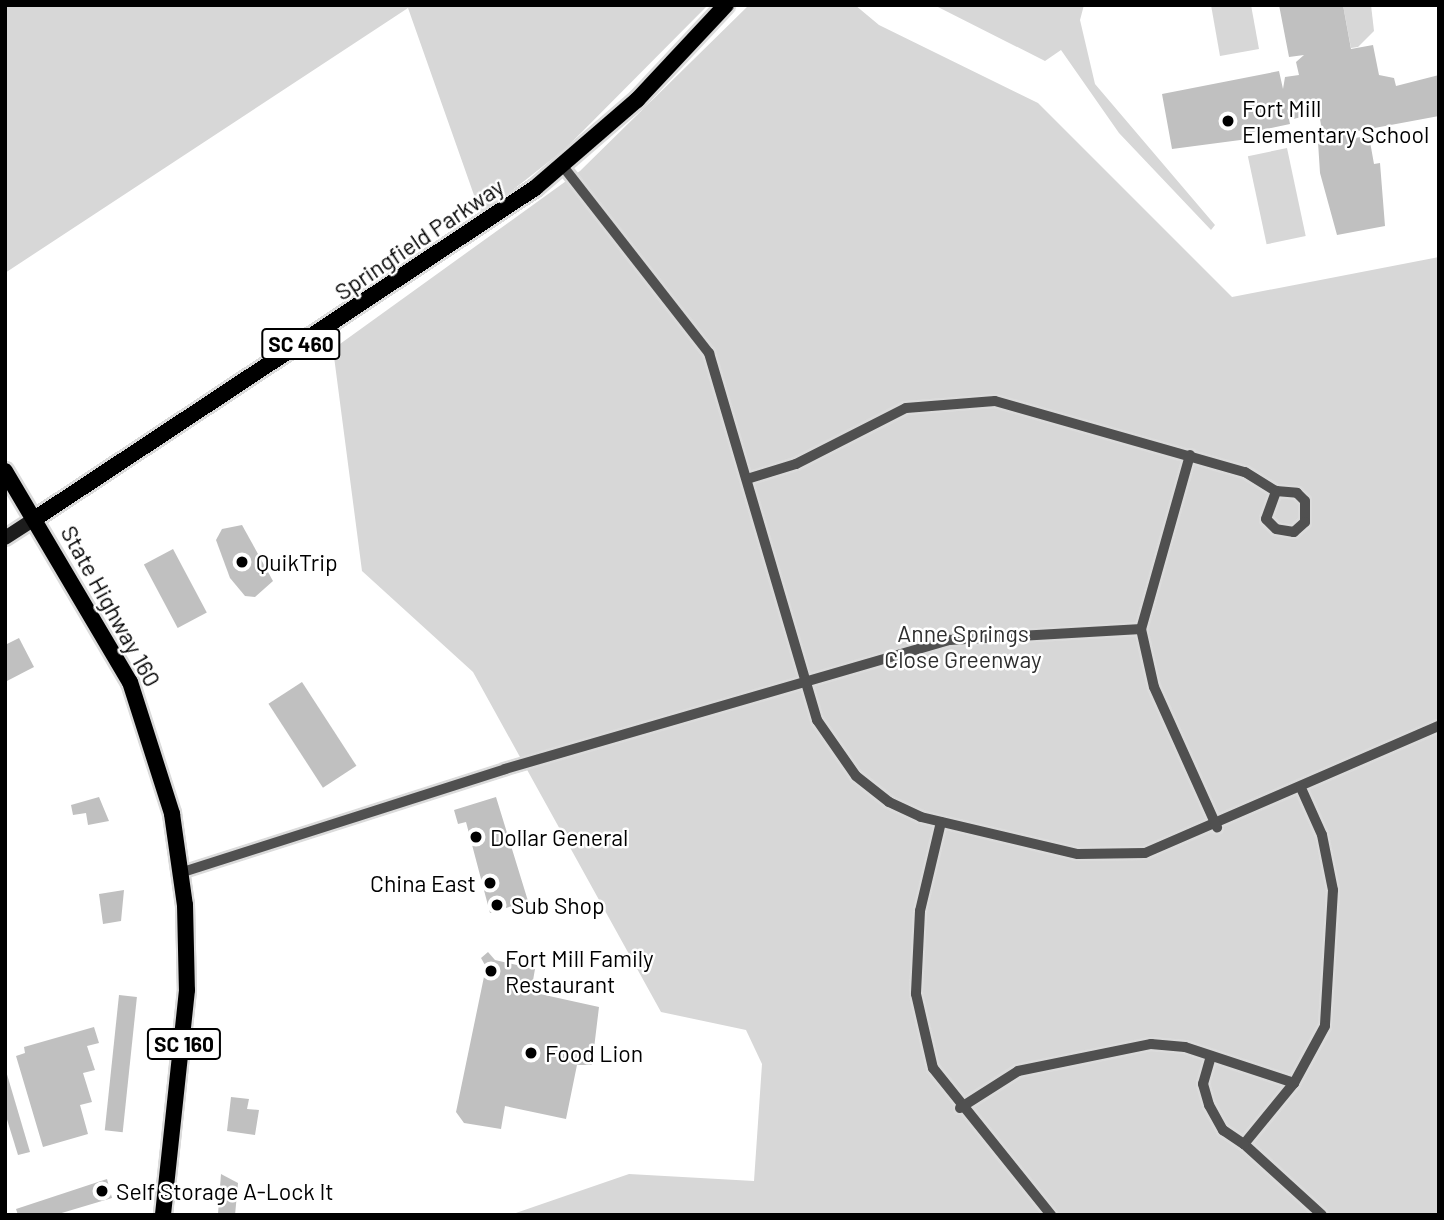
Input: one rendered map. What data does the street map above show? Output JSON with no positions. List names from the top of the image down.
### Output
{
  "streets": {
    "main road": [
      "Springfield Parkway",
      "SC 460",
      "State Highway 160",
      "SC 160"
    ]
  },
  "crossings": [
    ["Springfield Parkway", "SC 460"],
    ["Springfield Parkway", "State Highway 160"],
    ["Springfield Parkway", "SC 160"],
    ["SC 460", "State Highway 160"],
    ["SC 460", "SC 160"],
    ["State Highway 160", "SC 160"]
  ],
  "parks": ["Anne Springs Close Greenway"],
  "places": [
    "Fort Mill Elementary School",
    "QuikTrip",
    "Dollar General",
    "China East",
    "Sub Shop",
    "Fort Mill Family Restaurant",
    "Food Lion",
    "Self Storage A-Lock It"
  ]
}
